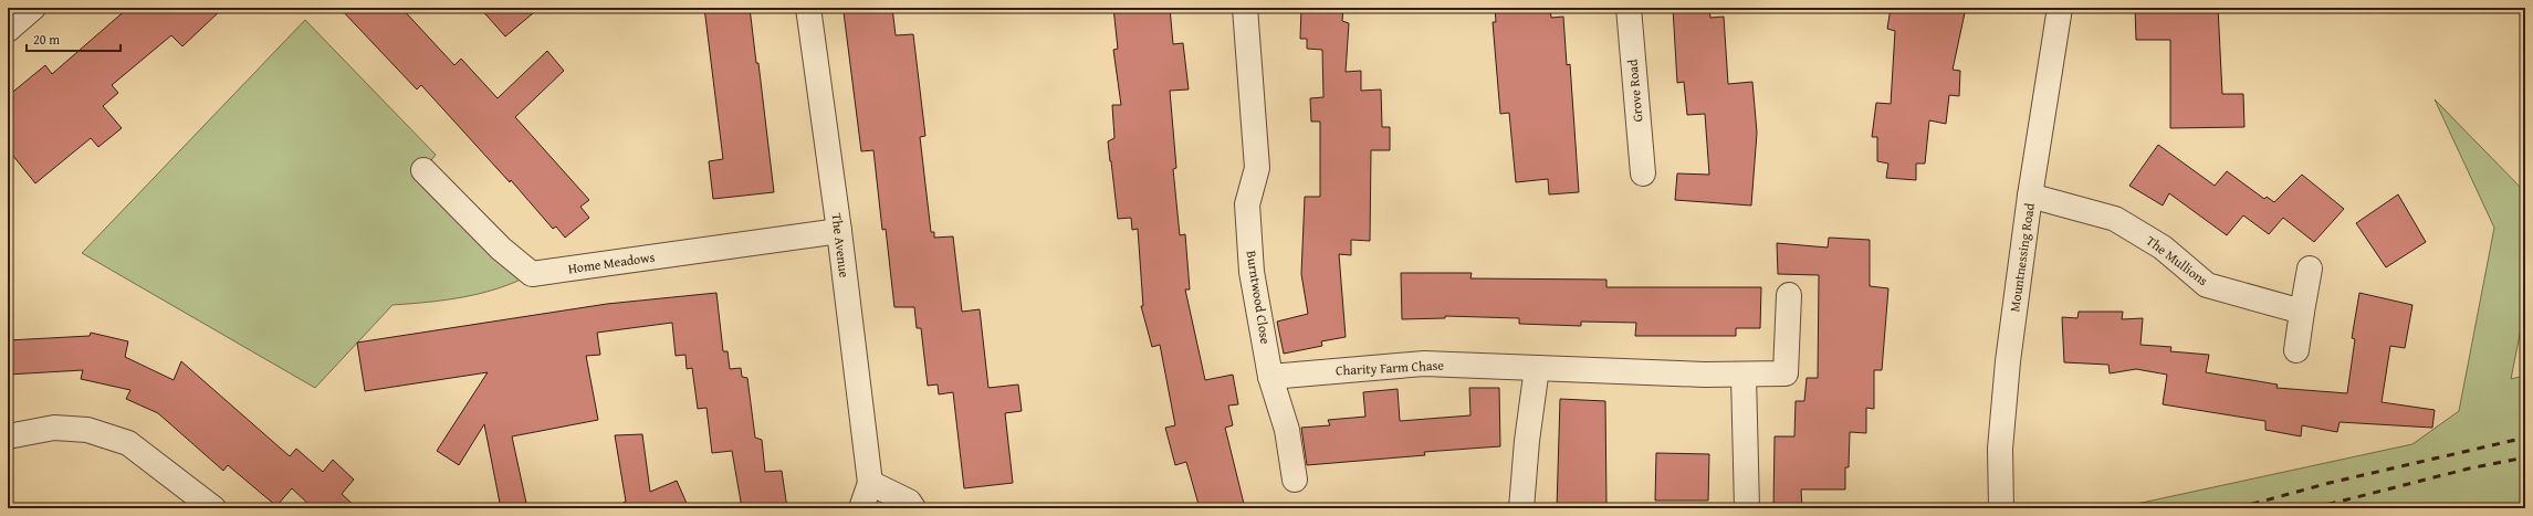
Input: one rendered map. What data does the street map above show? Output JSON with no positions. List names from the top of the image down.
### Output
{
  "streets": {
    "street": [
      "Grove Road",
      "The Avenue",
      "Mountnessing Road",
      "The Mullions",
      "Home Meadows",
      "Burntwood Close",
      "Charity Farm Chase"
    ]
  },
  "crossings": [
    ["The Avenue", "Home Meadows"],
    ["Mountnessing Road", "The Mullions"],
    ["Burntwood Close", "Charity Farm Chase"]
  ],
  "scale_bar": "20 m"
}
